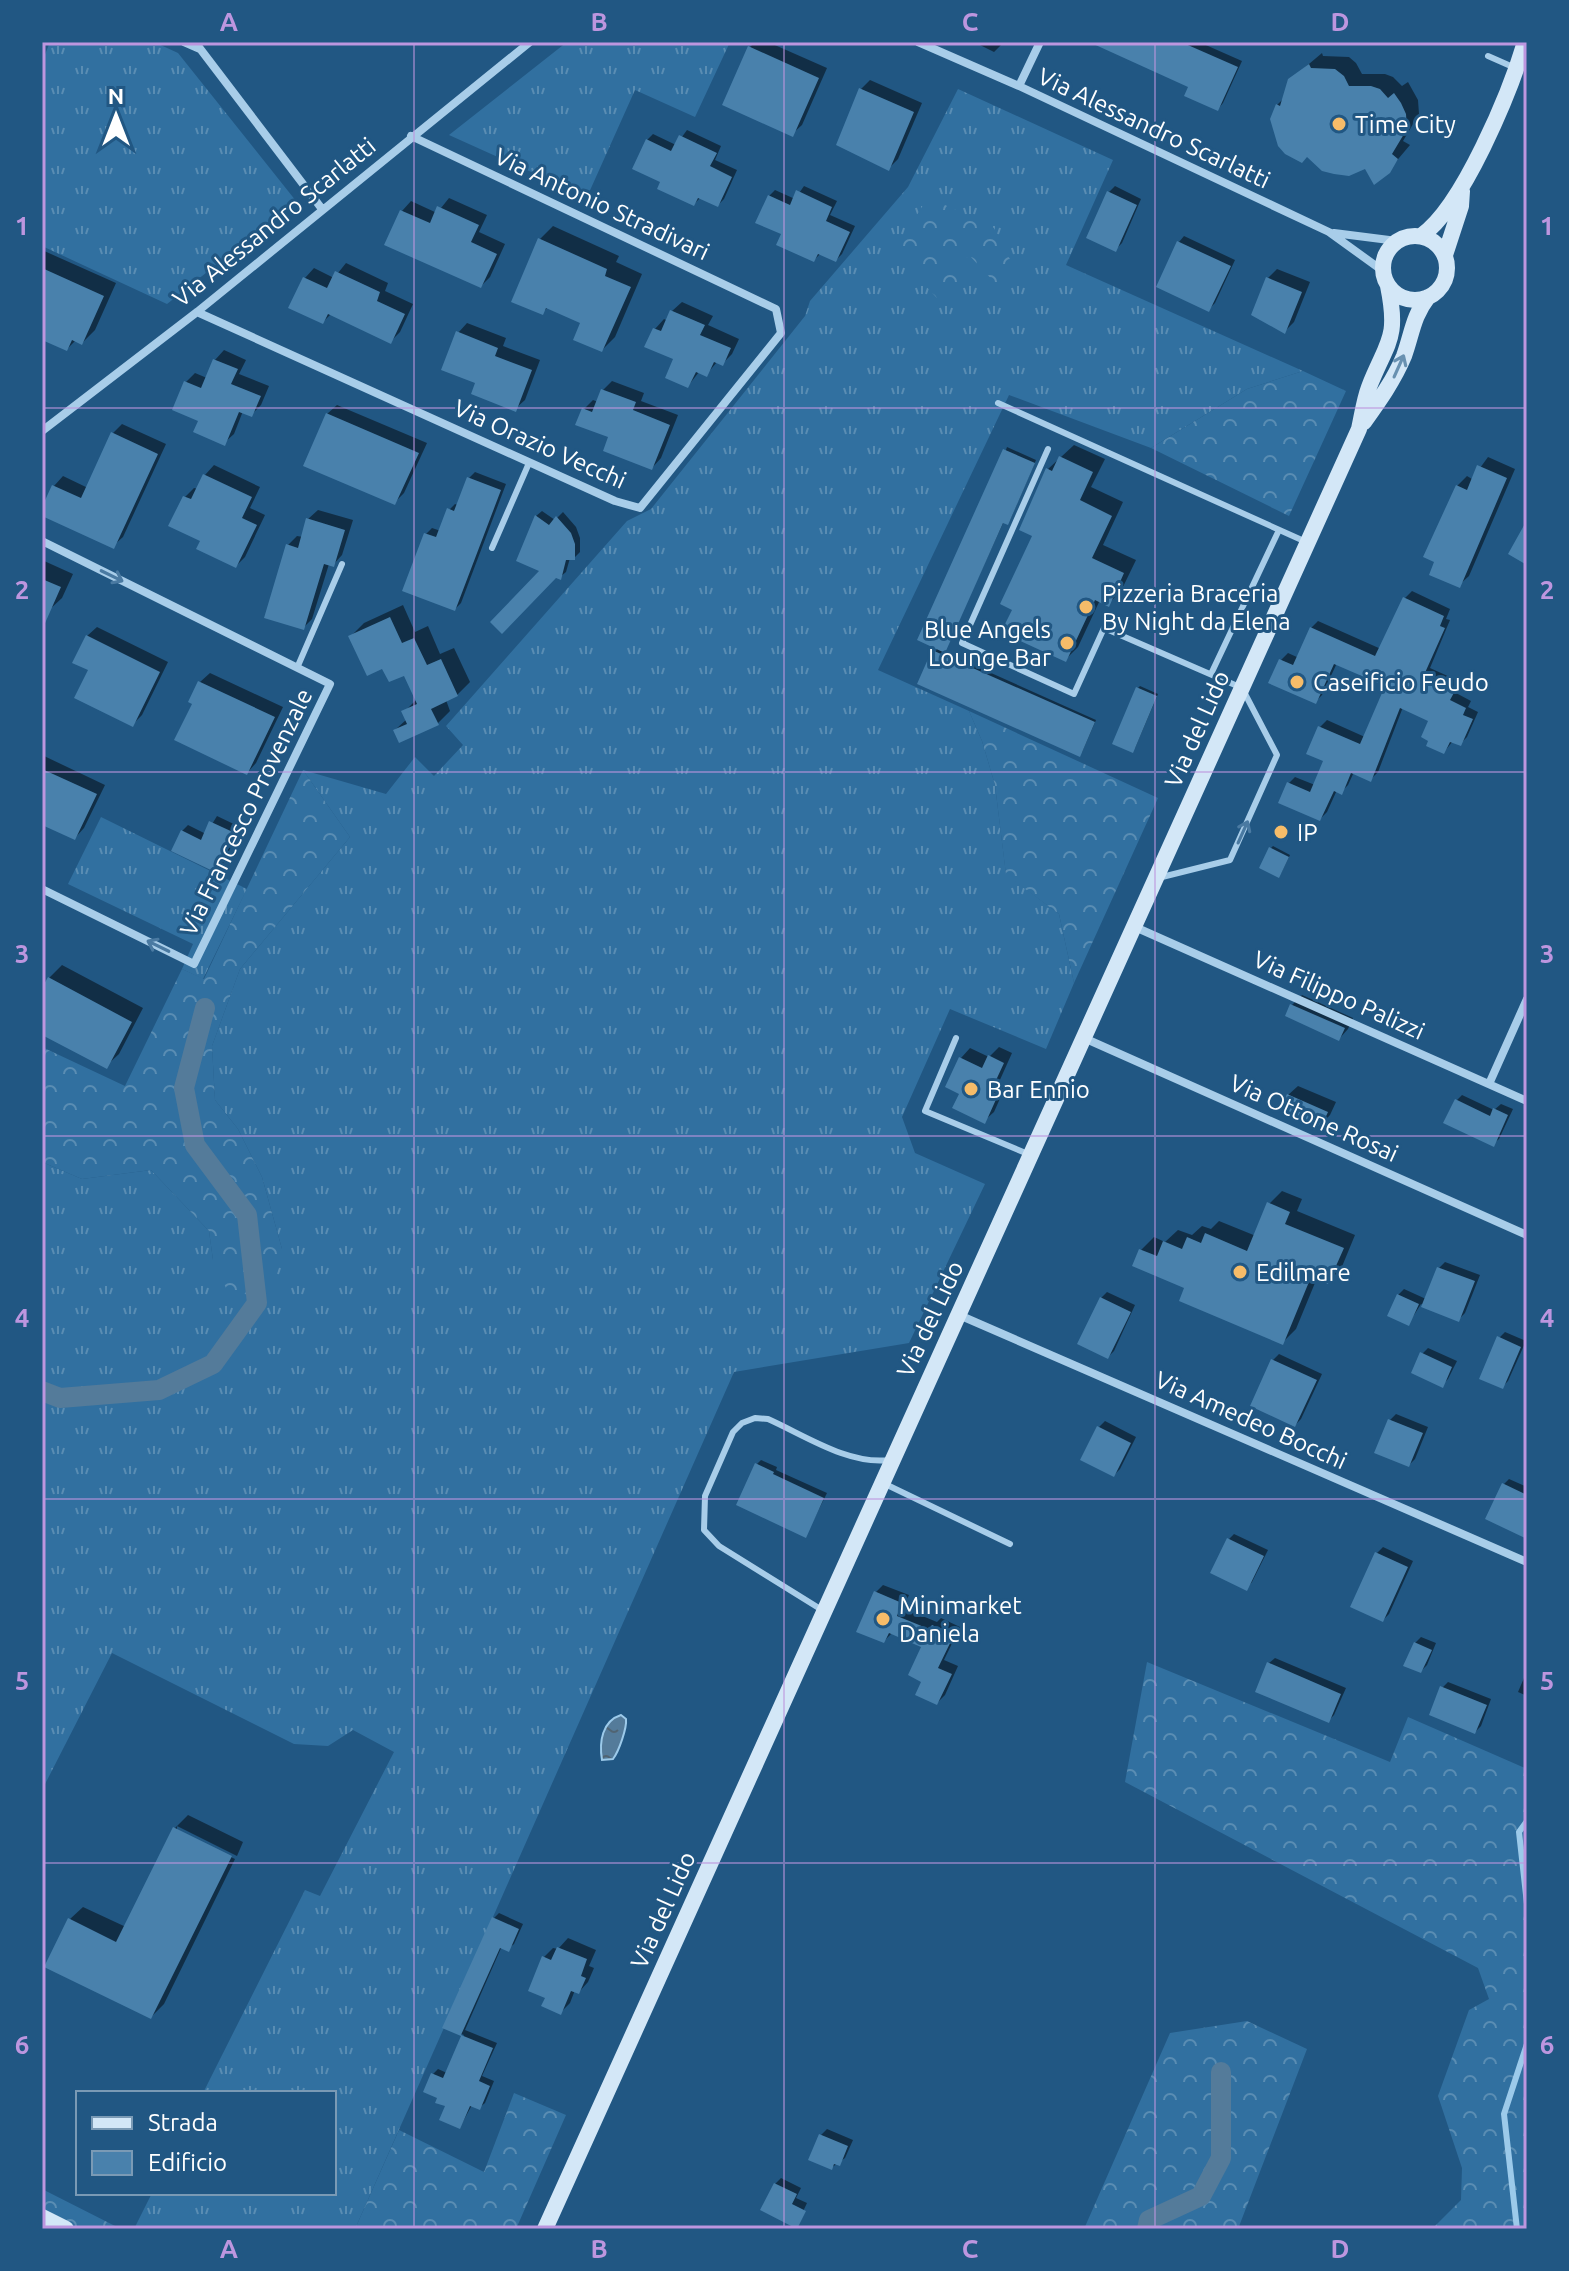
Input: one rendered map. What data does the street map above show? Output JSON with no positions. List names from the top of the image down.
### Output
{
  "streets": {
    "main road": ["Via del Lido"],
    "street": [
      "Via Alessandro Scarlatti",
      "Via Antonio Stradivari",
      "Via Orazio Vecchi",
      "Via Francesco Provenzale",
      "Via Filippo Palizzi",
      "Via Ottone Rosai",
      "Via Amedeo Bocchi"
    ]
  },
  "crossings": [
    ["Via Alessandro Scarlatti", "Via Antonio Stradivari"],
    ["Via Alessandro Scarlatti", "Via Orazio Vecchi"],
    ["Via Alessandro Scarlatti", "Via del Lido"],
    ["Via Antonio Stradivari", "Via Orazio Vecchi"],
    ["Via del Lido", "Via Filippo Palizzi"],
    ["Via del Lido", "Via Ottone Rosai"],
    ["Via del Lido", "Via Amedeo Bocchi"]
  ],
  "places": [
    "Time City",
    "Pizzeria Braceria By Night da Elena",
    "Blue Angels Lounge Bar",
    "Caseificio Feudo",
    "IP",
    "Bar Ennio",
    "Edilmare",
    "Minimarket Daniela"
  ],
  "legend": ["Strada", "Edificio"],
  "north": "top",
  "grid": {
    "columns": [
      "A",
      "B",
      "C",
      "D"
    ],
    "rows": [
      "1",
      "2",
      "3",
      "4",
      "5",
      "6"
    ]
  }
}
